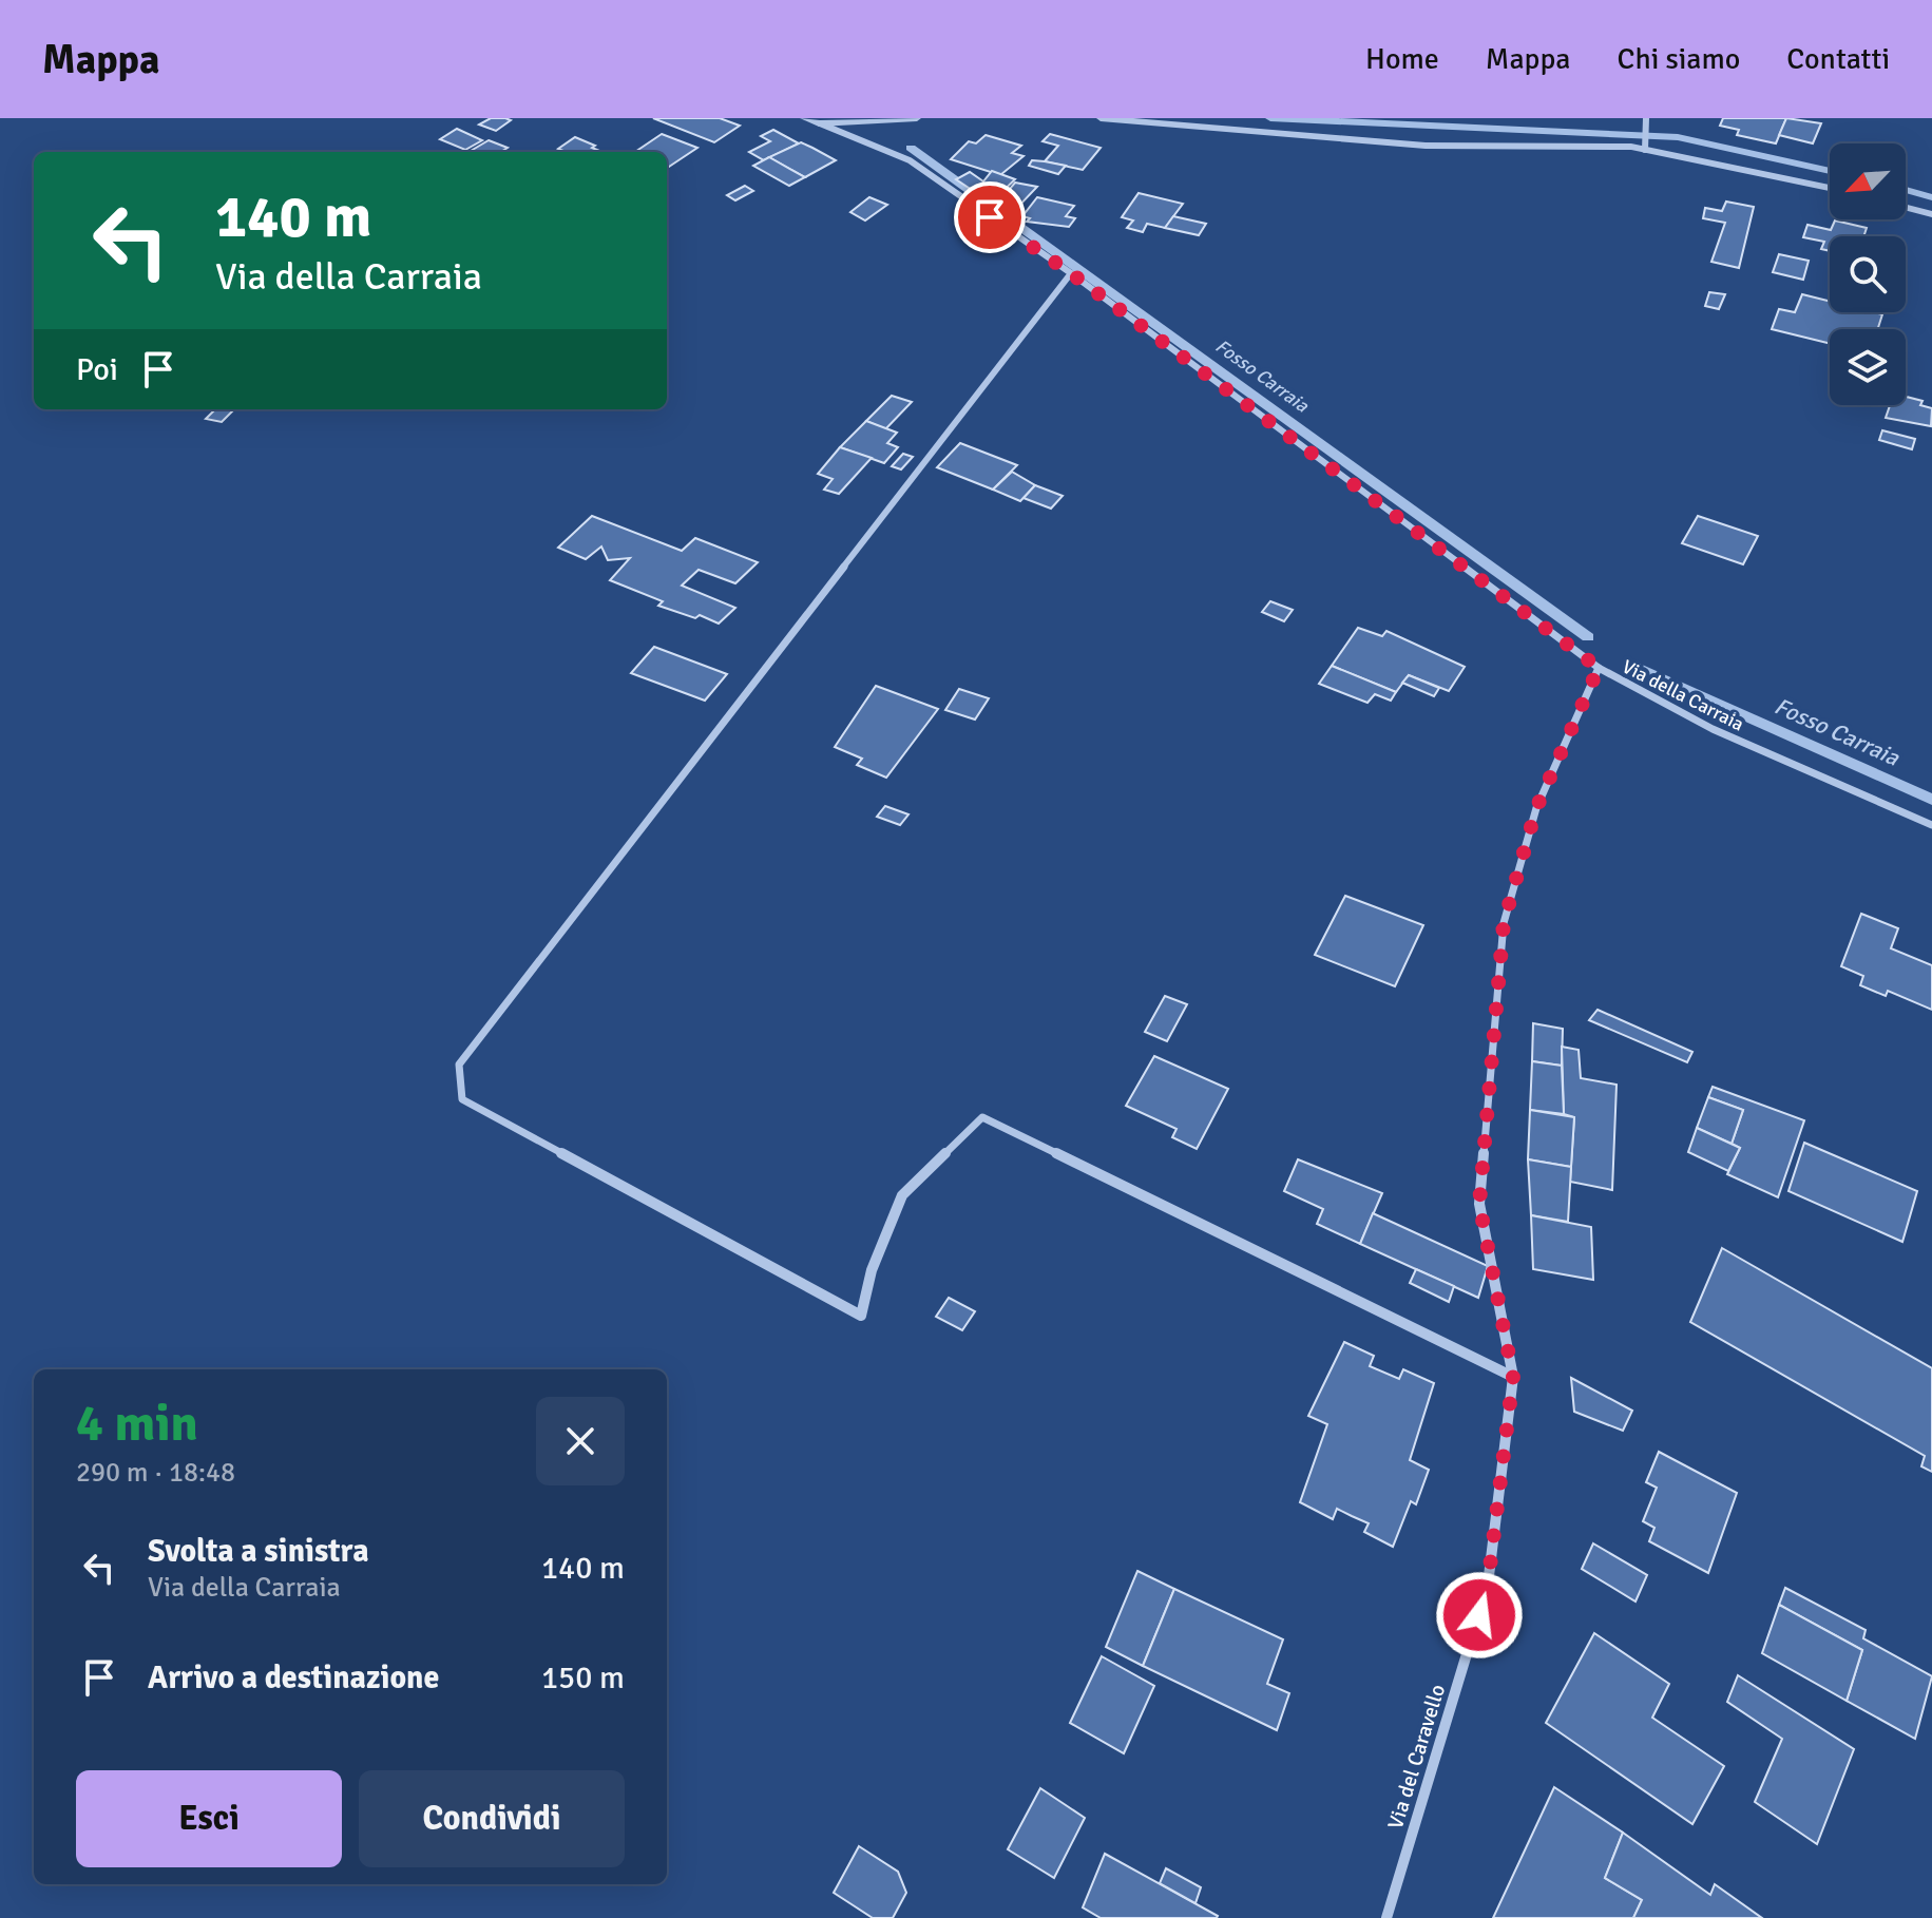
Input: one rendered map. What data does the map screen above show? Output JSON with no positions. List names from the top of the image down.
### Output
{
  "streets": {
    "street": ["Via della Carraia", "Via del Caravello"]
  },
  "crossings": [
    ["Via della Carraia", "Via del Caravello"]
  ],
  "water": ["Fosso Carraia"],
  "north": "bottom left",
  "page": {
    "header": "Mappa",
    "nav": [
      "Home",
      "Mappa",
      "Chi siamo",
      "Contatti"
    ],
    "turn": ["140 m", "Via della Carraia"],
    "then": "Poi",
    "heading": ["4 min", "290 m · 18:48"],
    "list": [
      {
        "name": "Svolta a sinistra",
        "note": "Via della Carraia",
        "value": "140 m"
      },
      {
        "name": "Arrivo a destinazione",
        "value": "150 m"
      }
    ],
    "buttons": ["Esci", "Condividi"]
  }
}
